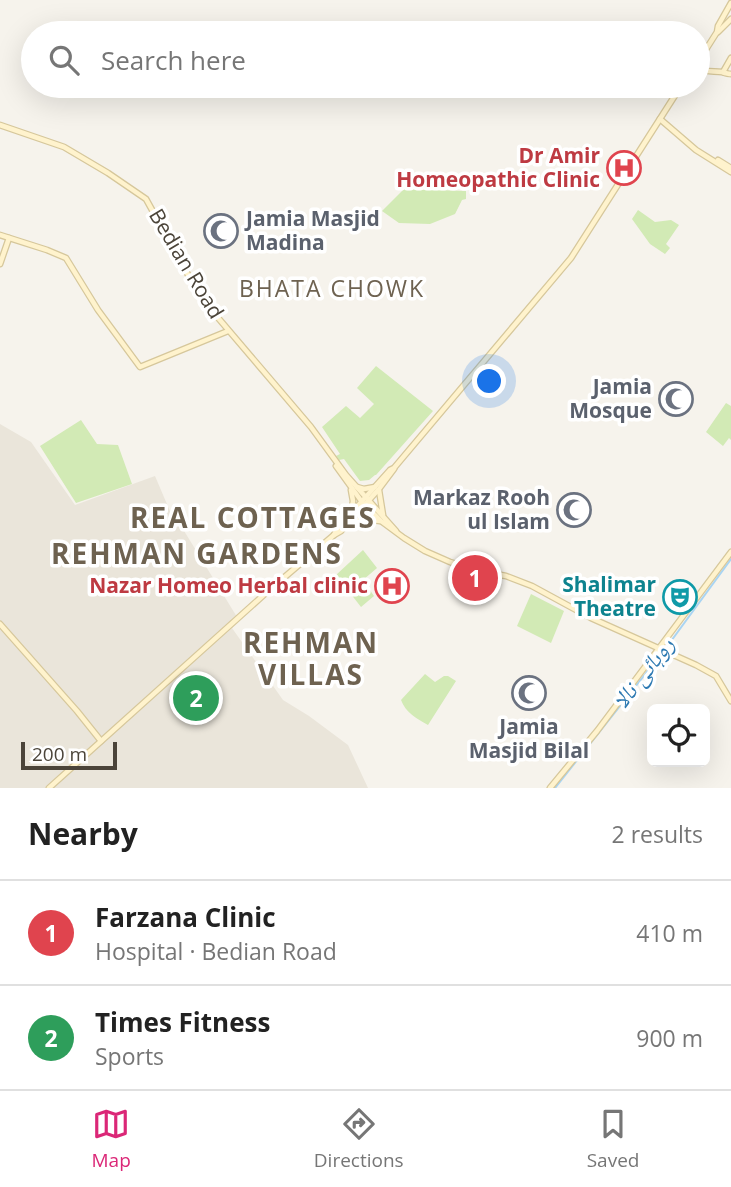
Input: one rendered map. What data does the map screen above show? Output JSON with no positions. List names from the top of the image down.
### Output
{
  "streets": {
    "main road": ["Bedian Road"]
  },
  "districts": [
    "BHATA CHOWK",
    "REAL COTTAGES",
    "REHMAN GARDENS",
    "REHMAN VILLAS"
  ],
  "water": ["روہائی نالا"],
  "places": {
    "hospital": ["Dr Amir Homeopathic Clinic", "Nazar Homeo Herbal clinic"],
    "mosque": [
      "Jamia Masjid Madina",
      "Jamia Mosque",
      "Markaz Rooh ul Islam",
      "Jamia Masjid Bilal"
    ],
    "theatre": ["Shalimar Theatre"]
  },
  "scale_bar": "200 m",
  "page": {
    "search": "Search here",
    "pins": ["1", "2"],
    "scale": "200 m",
    "heading": ["Nearby", "2 results"],
    "list": [
      {
        "mark": "1",
        "name": "Farzana Clinic",
        "note": "Hospital · Bedian Road",
        "value": "410 m"
      },
      {
        "mark": "2",
        "name": "Times Fitness",
        "note": "Sports",
        "value": "900 m"
      }
    ],
    "nav": ["Map", "Directions", "Saved"]
  }
}
